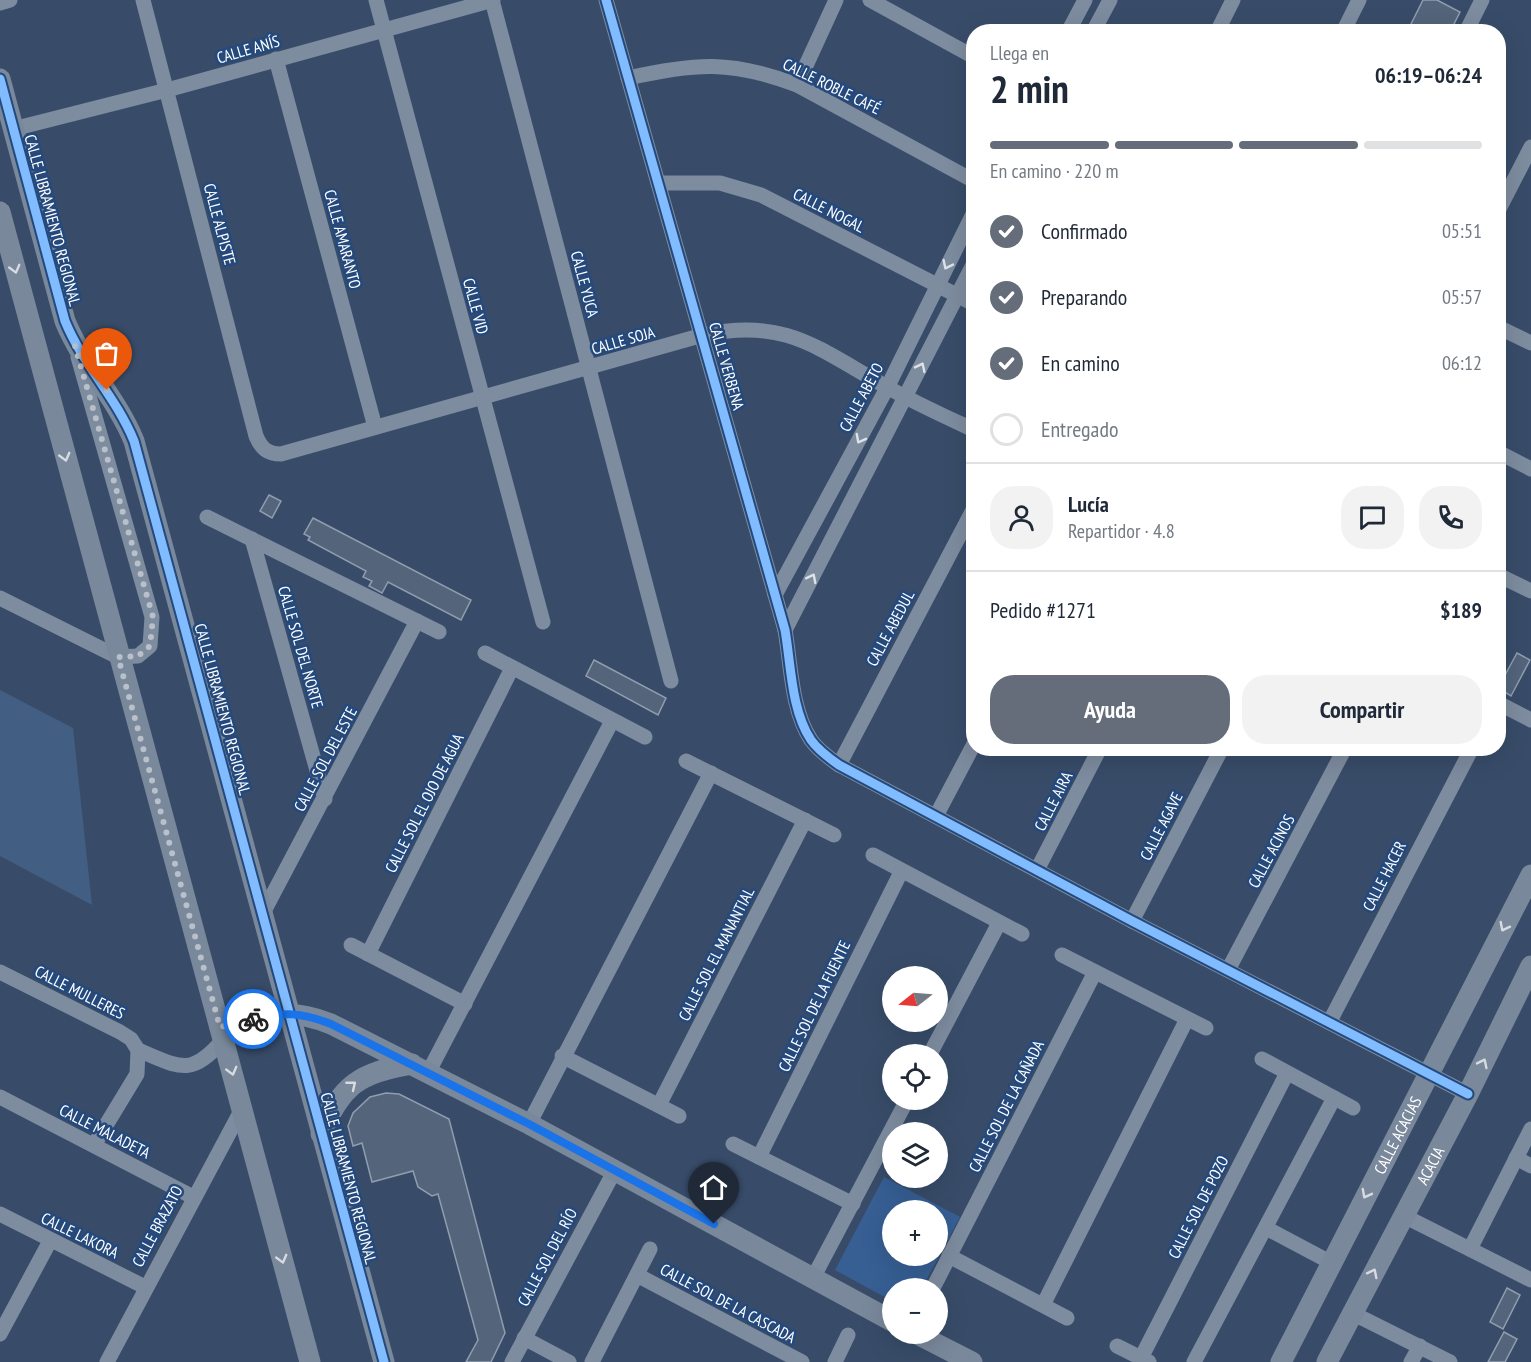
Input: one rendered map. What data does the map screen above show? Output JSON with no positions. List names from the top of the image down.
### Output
{
  "streets": {
    "street": [
      "CALLE ANÍS",
      "CALLE ROBLE CAFÉ",
      "CALLE NOGAL",
      "CALLE LIBRAMIENTO REGIONAL",
      "CALLE ALPISTE",
      "CALLE AMARANTO",
      "CALLE YUCA",
      "CALLE VID",
      "CALLE SOJA",
      "CALLE VERBENA",
      "CALLE ABETO",
      "CALLE ABEDUL",
      "CALLE SOL DEL NORTE",
      "CALLE SOL DEL ESTE",
      "CALLE AIRA",
      "CALLE SOL EL OJO DE AGUA",
      "CALLE AGAVE",
      "CALLE ACINOS",
      "CALLE HACER",
      "CALLE SOL EL MANANTIAL",
      "CALLE MULLERES",
      "CALLE SOL DE LA FUENTE",
      "CALLE SOL DE LA CAÑADA",
      "CALLE MALADETA",
      "CALLE ACACIAS",
      "ACACIA",
      "CALLE SOL DE POZO",
      "CALLE BRAZATO",
      "CALLE LAKORA",
      "CALLE SOL DEL RÍO",
      "CALLE SOL DE LA CASCADA"
    ]
  },
  "crossings": [
    ["CALLE ANÍS", "CALLE LIBRAMIENTO REGIONAL"],
    ["CALLE ANÍS", "CALLE ALPISTE"],
    ["CALLE ANÍS", "CALLE AMARANTO"],
    ["CALLE ANÍS", "CALLE YUCA"],
    ["CALLE ANÍS", "CALLE VID"],
    ["CALLE ROBLE CAFÉ", "CALLE VERBENA"],
    ["CALLE NOGAL", "CALLE VERBENA"],
    ["CALLE NOGAL", "CALLE ABETO"],
    ["CALLE LIBRAMIENTO REGIONAL", "CALLE SOL DEL ESTE"],
    ["CALLE ALPISTE", "CALLE SOJA"],
    ["CALLE AMARANTO", "CALLE SOJA"],
    ["CALLE YUCA", "CALLE SOJA"],
    ["CALLE VID", "CALLE SOJA"],
    ["CALLE SOJA", "CALLE VERBENA"],
    ["CALLE SOJA", "CALLE ABETO"],
    ["CALLE VERBENA", "CALLE ABETO"],
    ["CALLE VERBENA", "CALLE ABEDUL"],
    ["CALLE SOL DEL NORTE", "CALLE SOL DEL ESTE"],
    ["CALLE MALADETA", "CALLE BRAZATO"],
    ["CALLE BRAZATO", "CALLE LAKORA"]
  ],
  "north": "left",
  "page": {
    "heading": ["2 min", "Llega en", "06:19–06:24"],
    "panel": [
      "Lucía",
      "Repartidor · 4.8",
      "Pedido #1271",
      "$189"
    ],
    "bar": "En camino · 220 m",
    "list": [
      ["Confirmado", "05:51"],
      ["Preparando", "05:57"],
      ["En camino", "06:12"],
      "Entregado"
    ],
    "buttons": ["Ayuda", "Compartir"],
    "map_buttons": ["+", "−"]
  }
}
